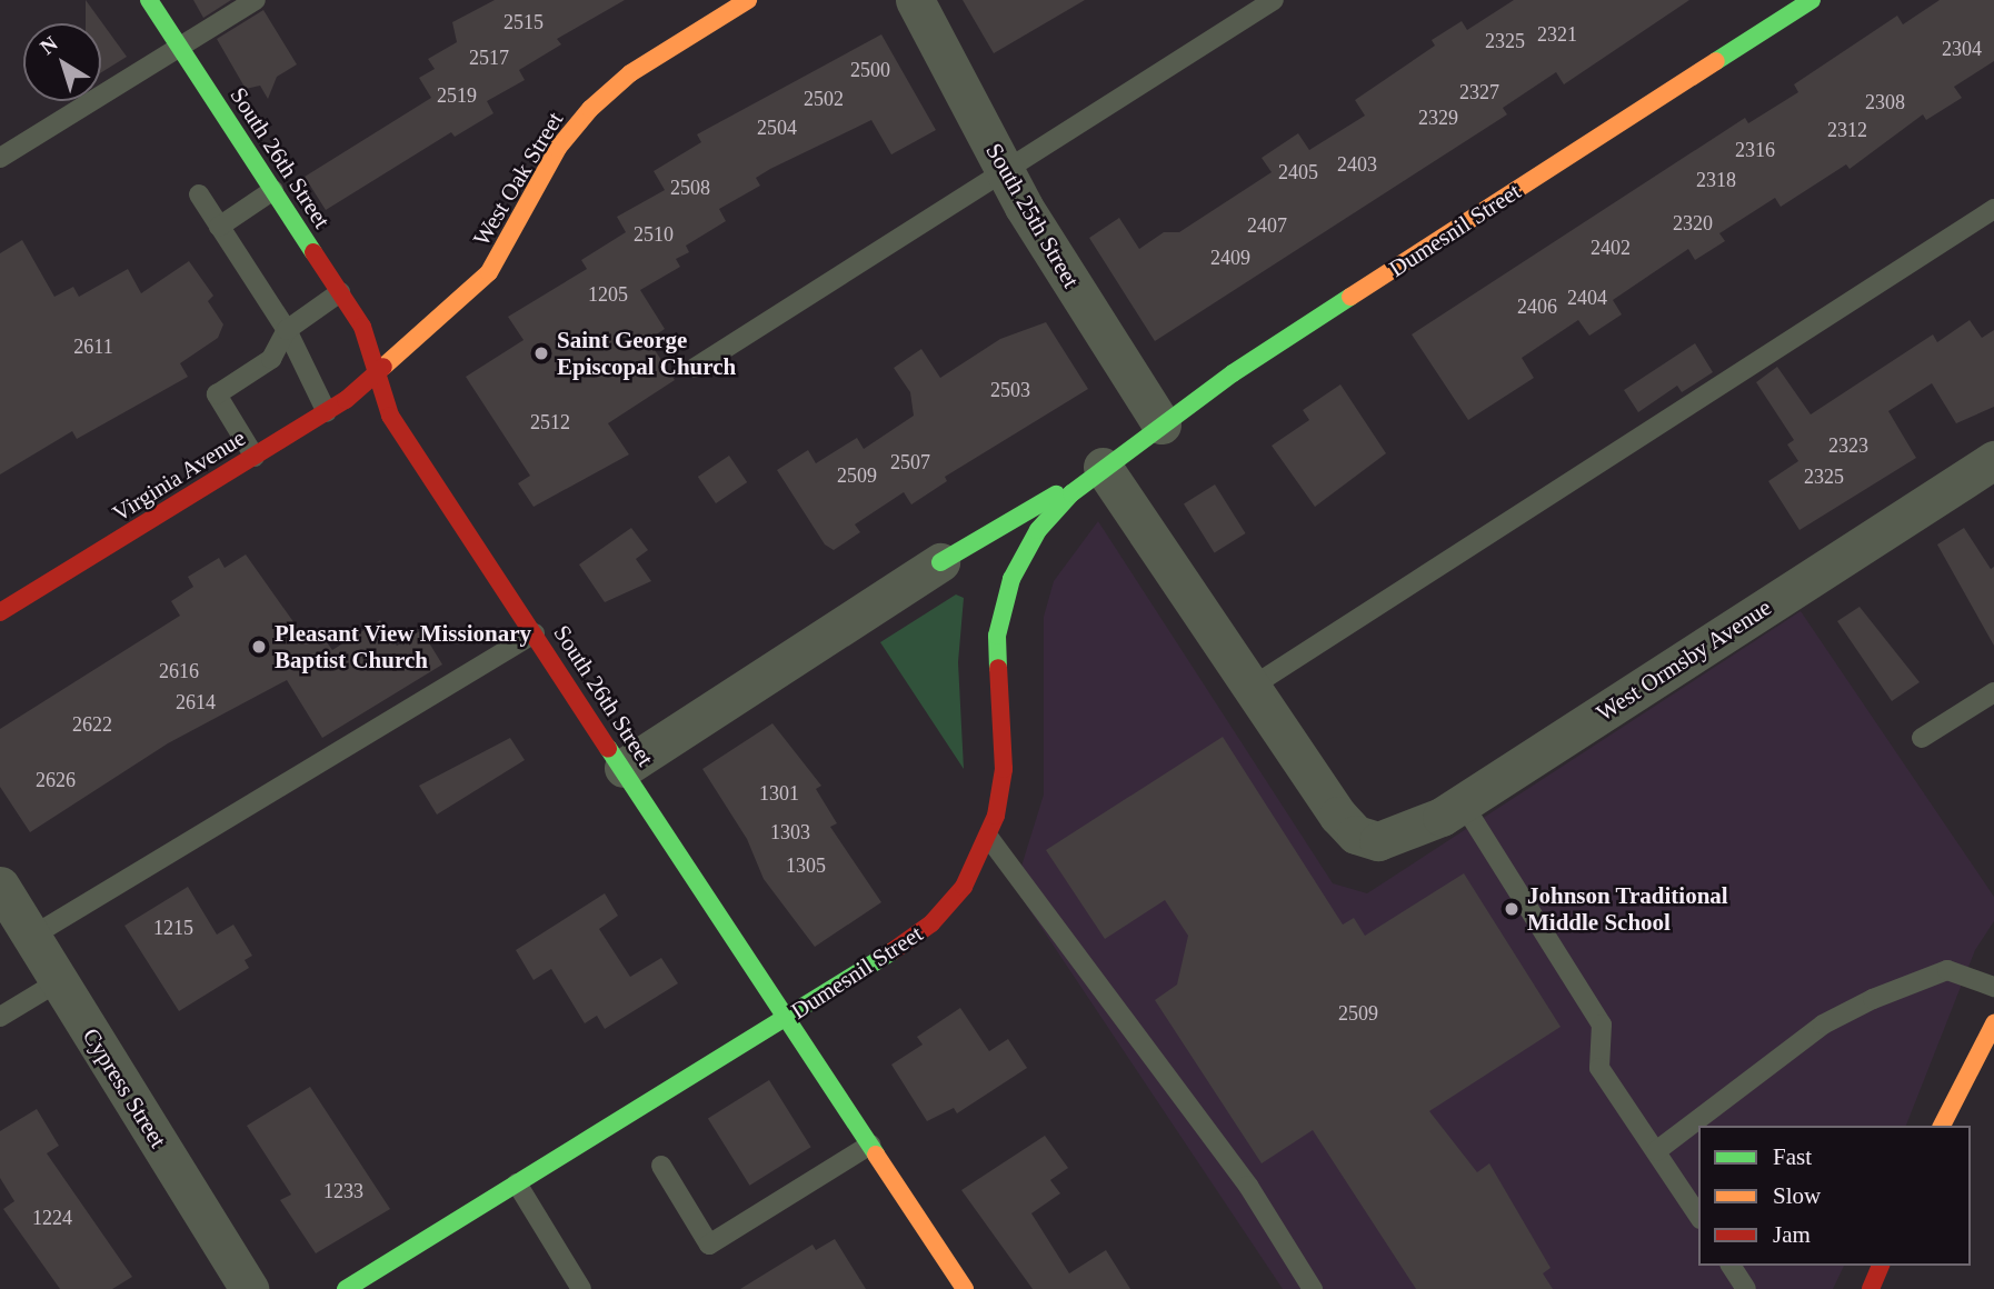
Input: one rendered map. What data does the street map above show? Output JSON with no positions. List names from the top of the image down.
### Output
{
  "streets": {
    "main road": [
      "South 26th Street",
      "West Oak Street",
      "Dumesnil Street",
      "Virginia Avenue"
    ],
    "street": ["South 25th Street", "West Ormsby Avenue", "Cypress Street"]
  },
  "crossings": [
    ["South 26th Street", "West Oak Street"],
    ["South 26th Street", "Dumesnil Street"],
    ["South 26th Street", "Virginia Avenue"],
    ["West Oak Street", "Virginia Avenue"],
    ["South 25th Street", "Dumesnil Street"]
  ],
  "places": ["Saint George Episcopal Church", "Pleasant View Missionary Baptist Church", "Johnson Traditional Middle School"],
  "house_numbers": [
    "2515",
    "2321",
    "2325",
    "2304",
    "2517",
    "2500",
    "2327",
    "2519",
    "2502",
    "2308",
    "2329",
    "2504",
    "2312",
    "2316",
    "2403",
    "2405",
    "2318",
    "2508",
    "2320",
    "2407",
    "2510",
    "2402",
    "2409",
    "1205",
    "2404",
    "2406",
    "2611",
    "2503",
    "2512",
    "2323",
    "2507",
    "2509",
    "2325",
    "2616",
    "2614",
    "2622",
    "2626",
    "1301",
    "1303",
    "1305",
    "1215",
    "2509",
    "1233",
    "1224"
  ],
  "legend": ["Fast", "Slow", "Jam"],
  "north": "top left"
}
